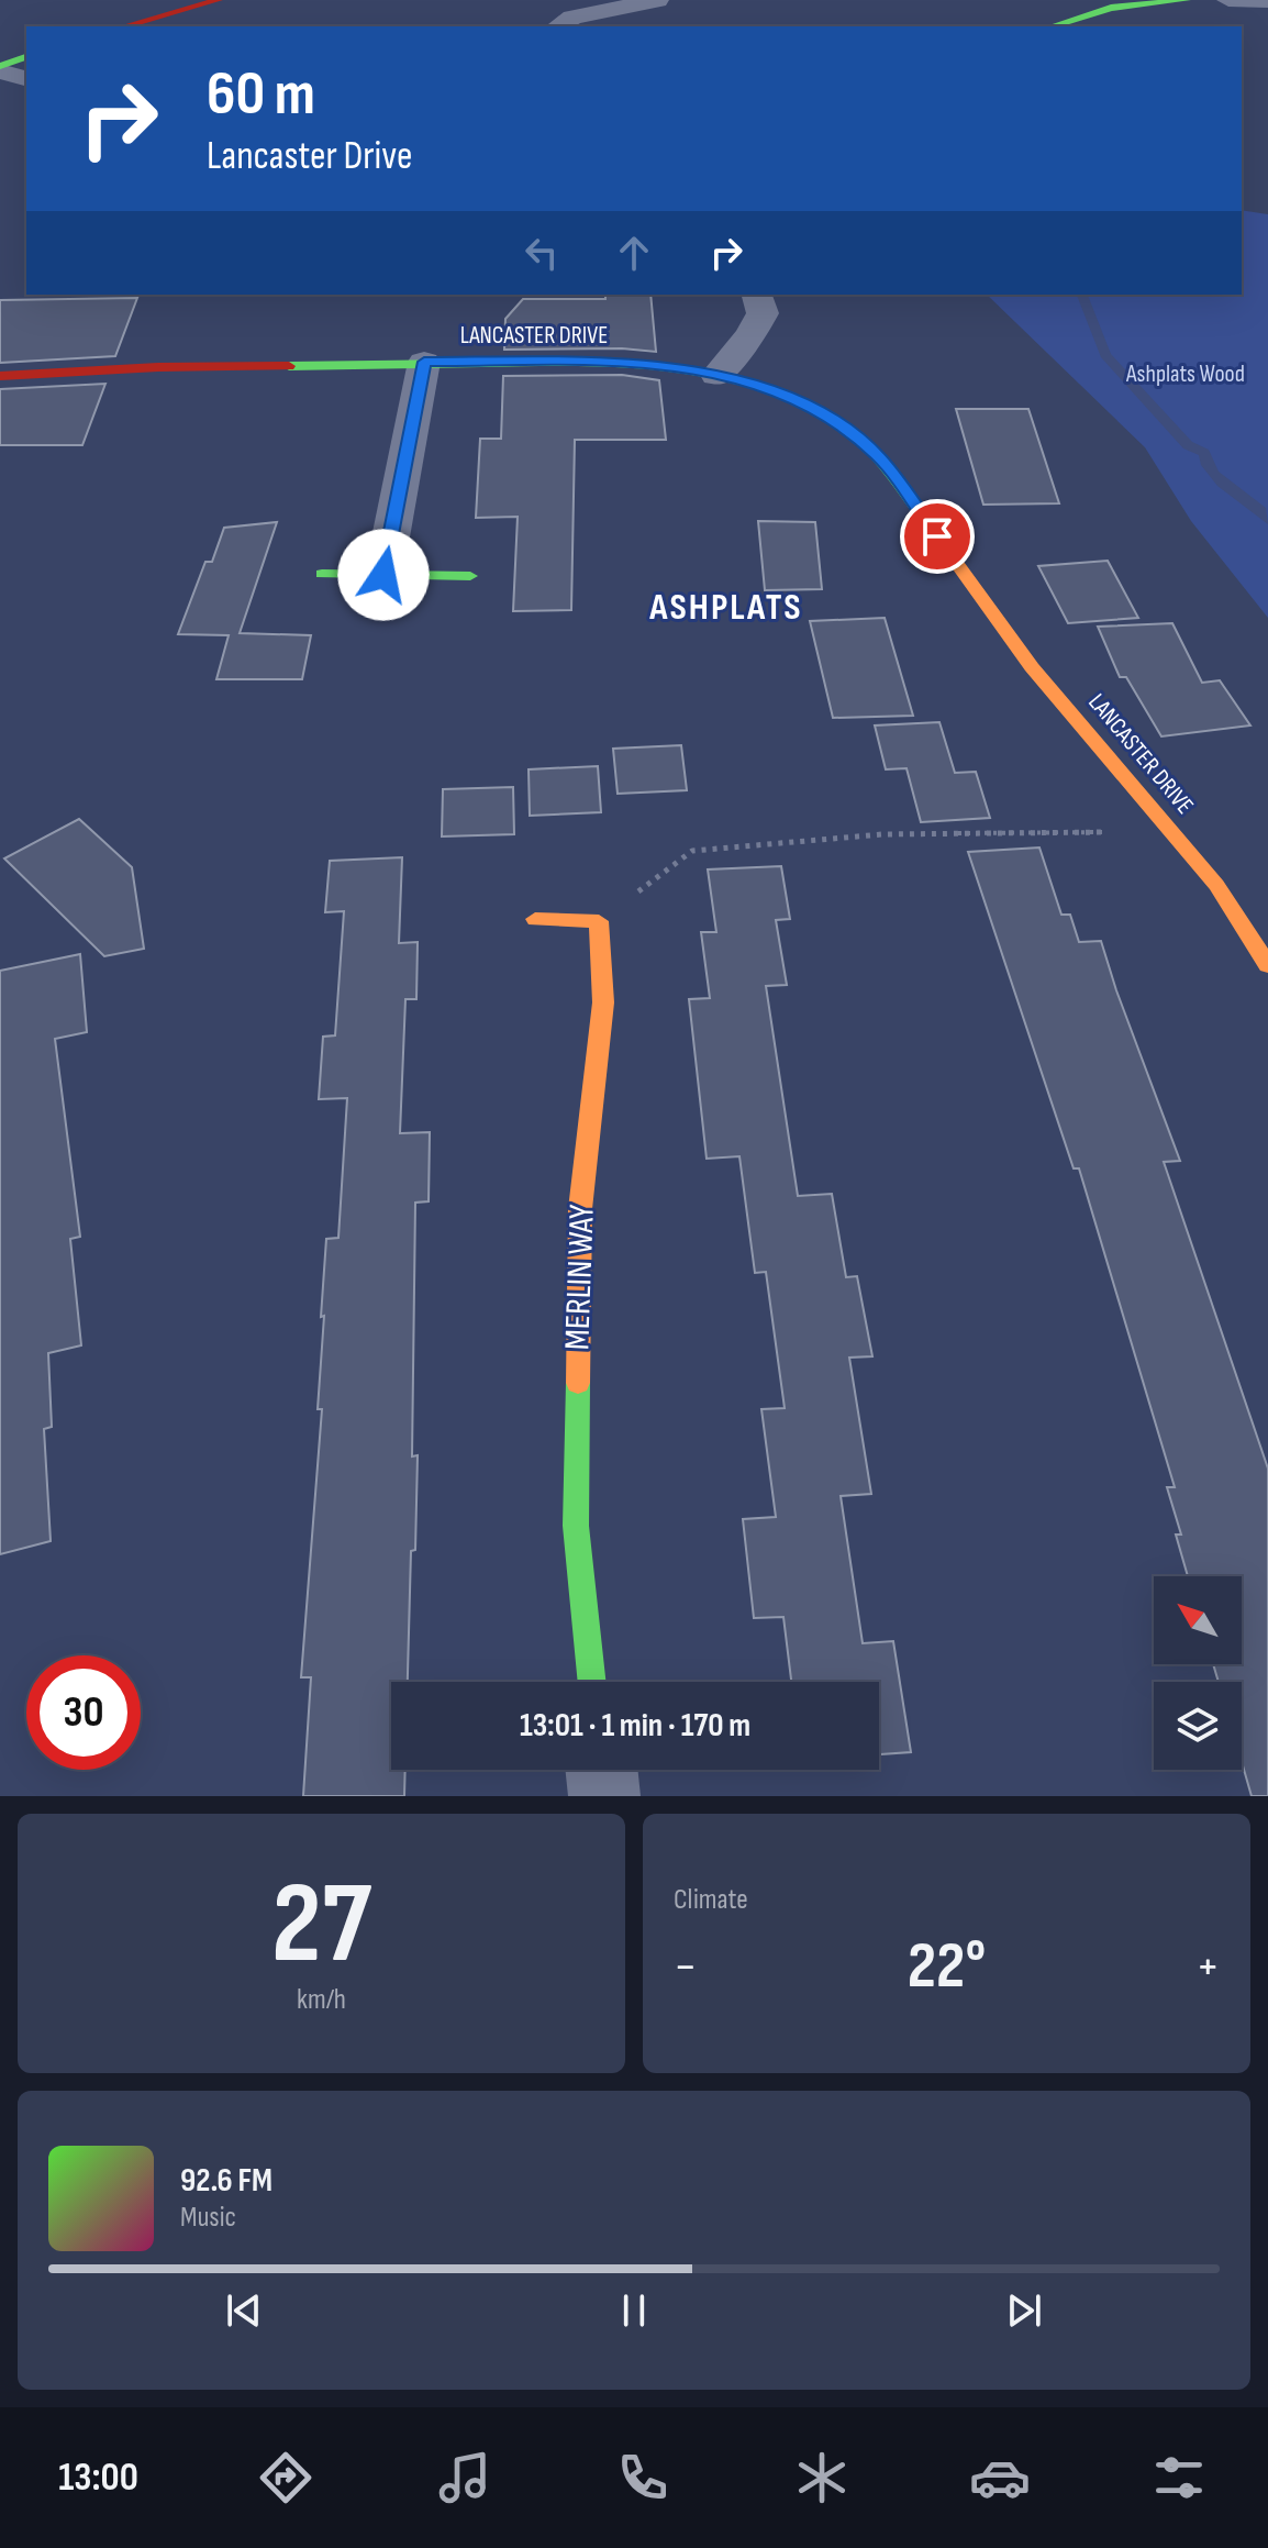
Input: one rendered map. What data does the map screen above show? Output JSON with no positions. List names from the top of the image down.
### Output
{
  "streets": {
    "street": ["LANCASTER DRIVE", "MERLIN WAY"]
  },
  "districts": ["ASHPLATS"],
  "parks": ["Ashplats Wood"],
  "north": "top left",
  "page": {
    "turn": ["60 m", "Lancaster Drive"],
    "limit": "30",
    "trip": "13:01 · 1 min · 170 m",
    "tile": [
      ["27", "km/h"],
      "Climate"
    ],
    "heat": ["−", "22°", "+"],
    "song": ["92.6 FM", "Music"],
    "tabs": "13:00"
  }
}
